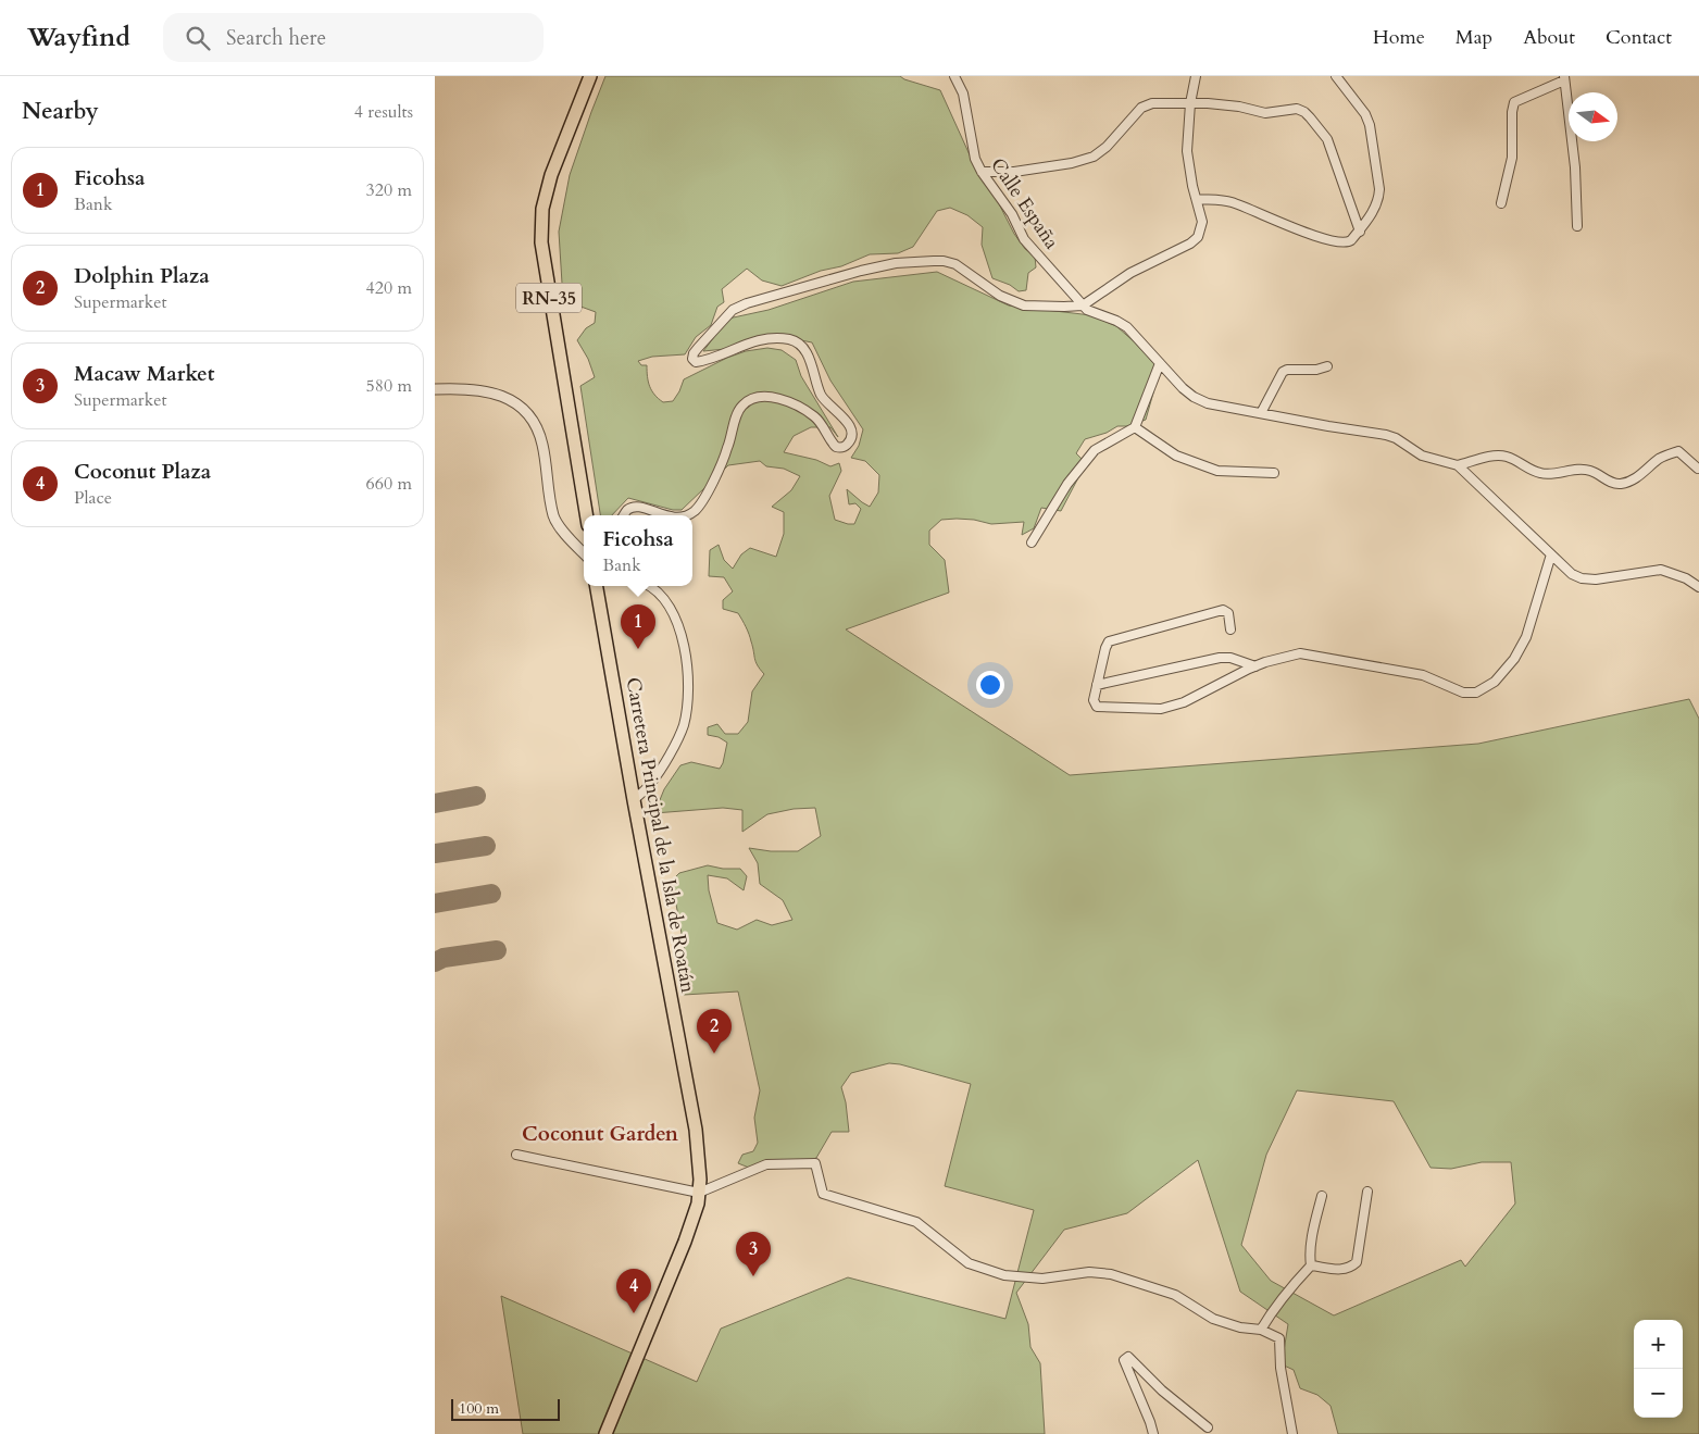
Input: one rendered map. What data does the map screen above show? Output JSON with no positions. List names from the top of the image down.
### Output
{
  "streets": {
    "main road": ["RN-35", "Carretera Principal de la Isla de Roatán"],
    "street": ["Calle España"]
  },
  "districts": ["Coconut Garden"],
  "scale_bar": "100 m",
  "north": "right",
  "page": {
    "header": "Wayfind",
    "search": "Search here",
    "nav": [
      "Home",
      "Map",
      "About",
      "Contact"
    ],
    "heading": ["Nearby", "4 results"],
    "list": [
      {
        "mark": "1",
        "name": "Ficohsa",
        "note": "Bank",
        "value": "320 m"
      },
      {
        "mark": "2",
        "name": "Dolphin Plaza",
        "note": "Supermarket",
        "value": "420 m"
      },
      {
        "mark": "3",
        "name": "Macaw Market",
        "note": "Supermarket",
        "value": "580 m"
      },
      {
        "mark": "4",
        "name": "Coconut Plaza",
        "note": "Place",
        "value": "660 m"
      }
    ],
    "popup": ["Ficohsa", "Bank"],
    "pins": [
      "1",
      "2",
      "3",
      "4"
    ],
    "map_buttons": ["+", "−"],
    "scale": "100 m"
  }
}
